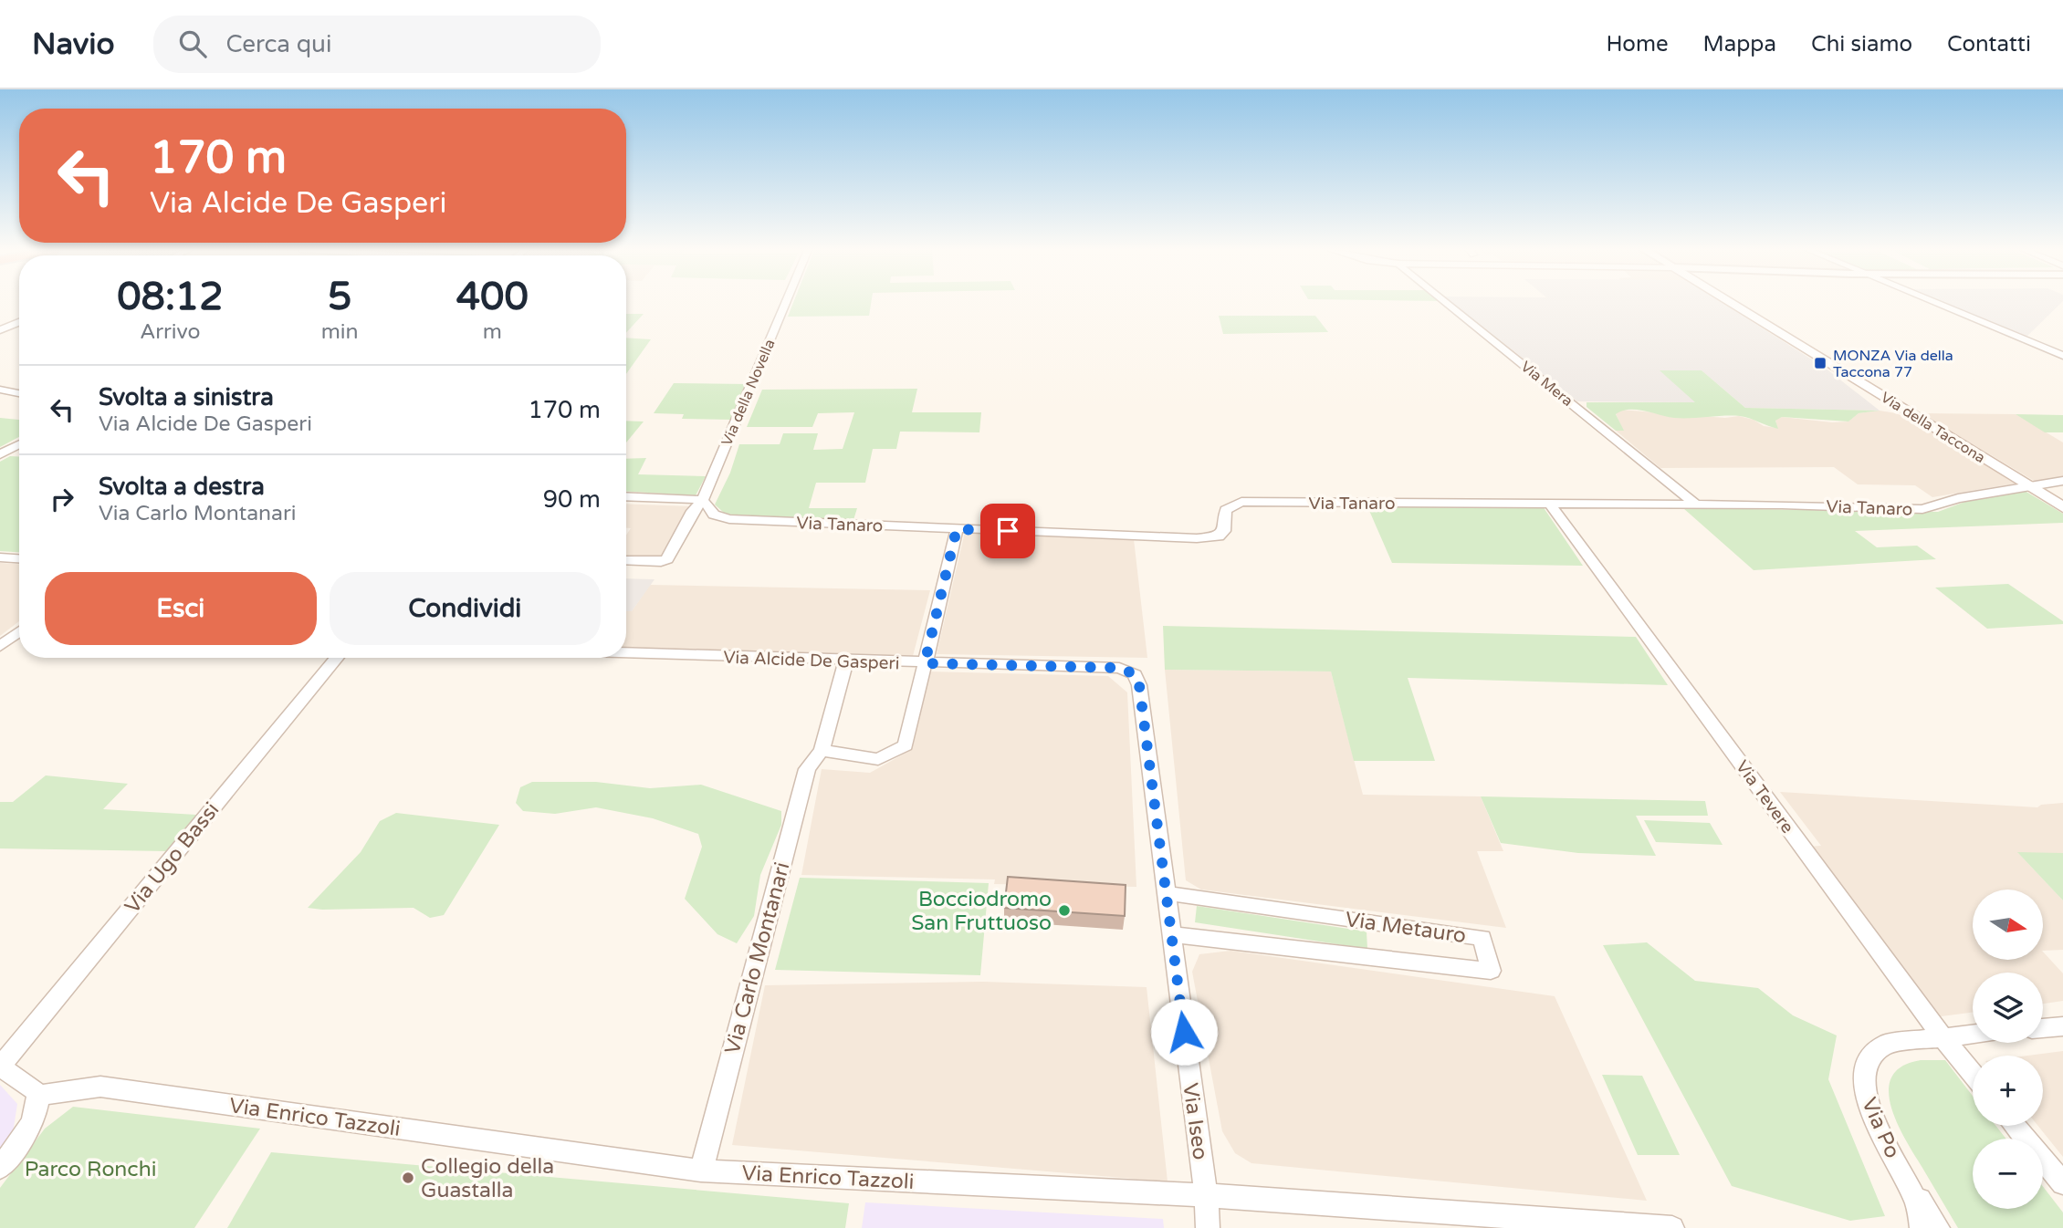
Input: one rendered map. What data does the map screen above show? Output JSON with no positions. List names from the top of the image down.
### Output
{
  "streets": {
    "main road": ["Via della Taccona"],
    "street": [
      "Via Mera",
      "Via della Novella",
      "Via Tanaro",
      "Via Alcide De Gasperi",
      "Via Tevere",
      "Via Ugo Bassi",
      "Via Metauro",
      "Via Carlo Montanari",
      "Via Enrico Tazzoli",
      "Via Iseo",
      "Via Po"
    ]
  },
  "crossings": [
    ["Via Mera", "Via Tanaro"],
    ["Via della Novella", "Via Tanaro"],
    ["Via della Taccona", "Via Tanaro"],
    ["Via Tanaro", "Via Tevere"],
    ["Via Alcide De Gasperi", "Via Carlo Montanari"],
    ["Via Alcide De Gasperi", "Via Iseo"],
    ["Via Tevere", "Via Po"],
    ["Via Metauro", "Via Iseo"],
    ["Via Carlo Montanari", "Via Enrico Tazzoli"],
    ["Via Enrico Tazzoli", "Via Iseo"]
  ],
  "parks": ["Parco Ronchi"],
  "places": {
    "transit": ["MONZA Via della Taccona 77"],
    "other": ["Bocciodromo San Fruttuoso", "Collegio della Guastalla"]
  },
  "north": "right",
  "page": {
    "header": "Navio",
    "search": "Cerca qui",
    "nav": [
      "Home",
      "Mappa",
      "Chi siamo",
      "Contatti"
    ],
    "turn": ["170 m", "Via Alcide De Gasperi"],
    "eta": [
      "08:12",
      "Arrivo",
      "5",
      "min",
      "400",
      "m"
    ],
    "list": [
      {
        "name": "Svolta a sinistra",
        "note": "Via Alcide De Gasperi",
        "value": "170 m"
      },
      {
        "name": "Svolta a destra",
        "note": "Via Carlo Montanari",
        "value": "90 m"
      }
    ],
    "buttons": ["Esci", "Condividi"],
    "map_buttons": ["+", "−"]
  }
}
